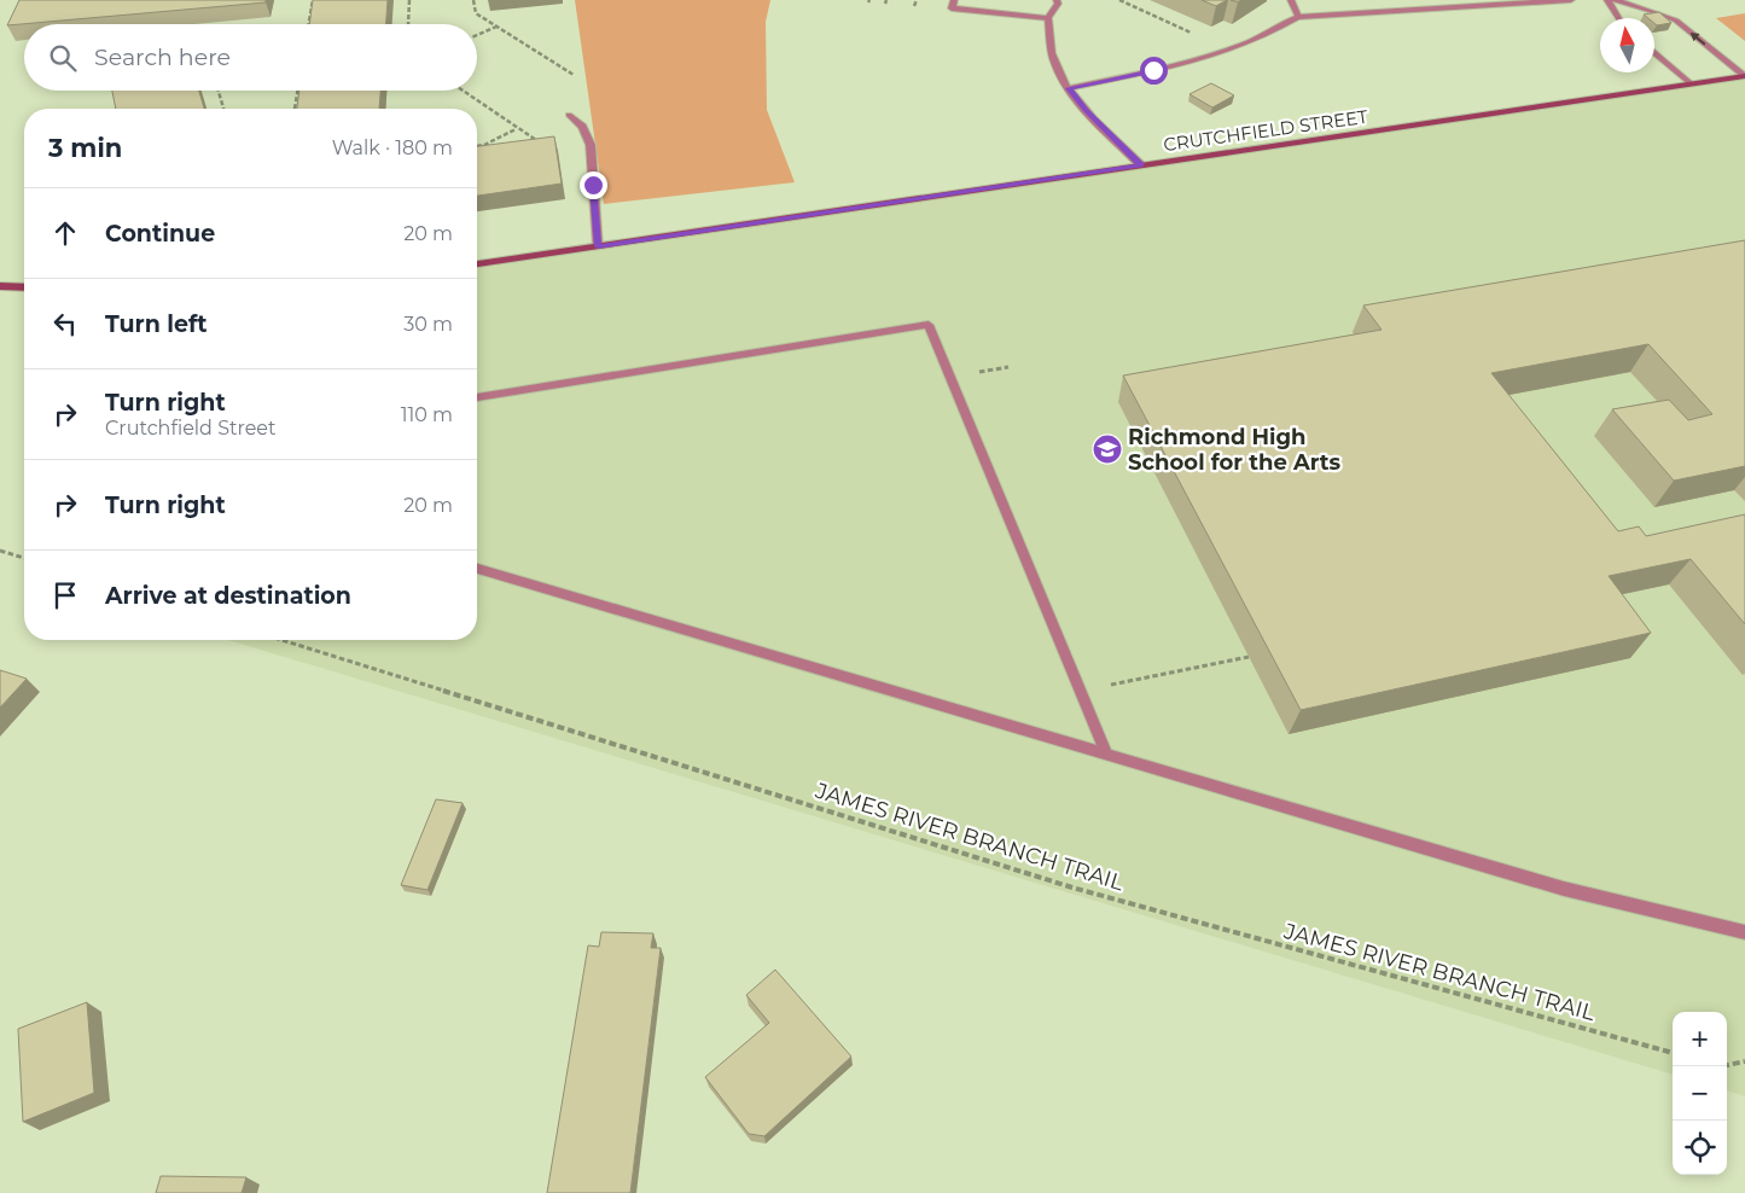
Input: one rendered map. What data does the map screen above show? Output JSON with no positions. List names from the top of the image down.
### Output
{
  "streets": {
    "street": ["CRUTCHFIELD STREET"],
    "path": ["JAMES RIVER BRANCH TRAIL"]
  },
  "places": {
    "school or university": ["Richmond High School for the Arts"]
  },
  "north": "top",
  "page": {
    "search": "Search here",
    "heading": ["3 min", "Walk · 180 m"],
    "list": [
      ["Continue", "20 m"],
      ["Turn left", "30 m"],
      ["Turn right", "Crutchfield Street", "110 m"],
      ["Turn right", "20 m"],
      "Arrive at destination"
    ],
    "map_buttons": ["+", "−"]
  }
}
